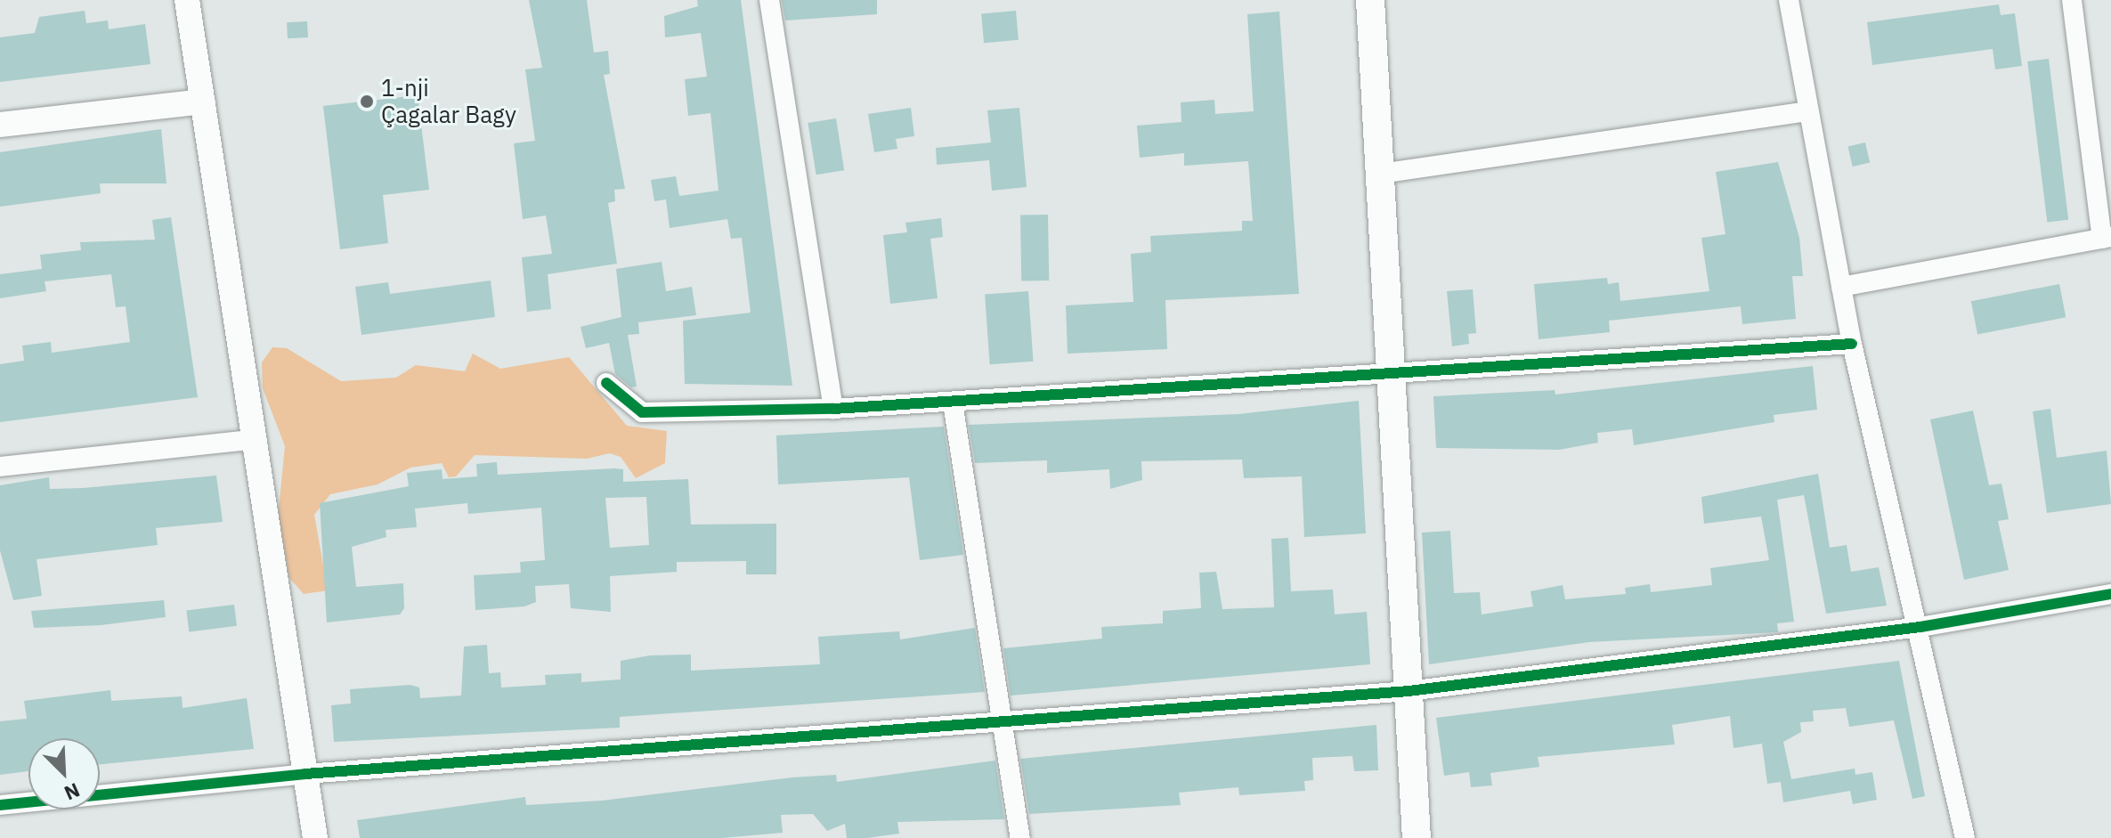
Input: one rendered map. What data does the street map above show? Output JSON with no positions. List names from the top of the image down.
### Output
{
  "places": ["1-nji Çagalar Bagy"],
  "north": "bottom right"
}
